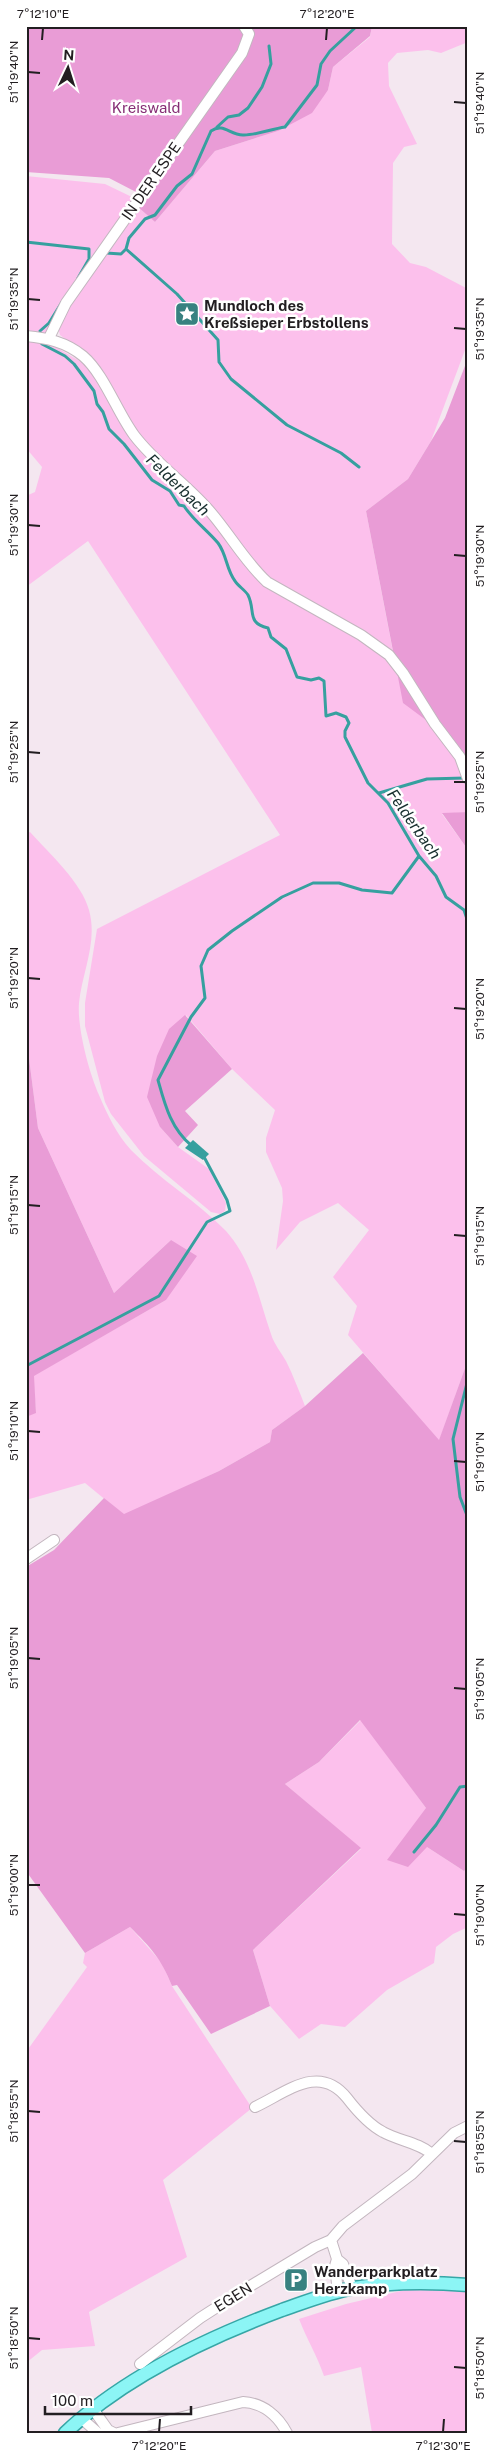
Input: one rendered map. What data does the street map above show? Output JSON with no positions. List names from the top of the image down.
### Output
{
  "streets": {
    "street": ["IN DER ESPE", "EGEN"]
  },
  "water": ["Felderbach"],
  "parks": ["Kreiswald"],
  "places": {
    "place": ["Mundloch des Kreßsieper Erbstollens"],
    "parking": ["Wanderparkplatz Herzkamp"]
  },
  "scale_bar": "100 m",
  "north": "top",
  "coordinates": [
    "7°12'10\"E",
    "7°12'20\"E",
    "51°19'40\"N",
    "51°19'35\"N",
    "51°19'30\"N",
    "51°19'25\"N",
    "51°19'20\"N",
    "51°19'15\"N",
    "51°19'10\"N",
    "51°19'05\"N",
    "51°19'00\"N",
    "51°18'55\"N",
    "51°18'50\"N",
    "7°12'30\"E"
  ]
}
